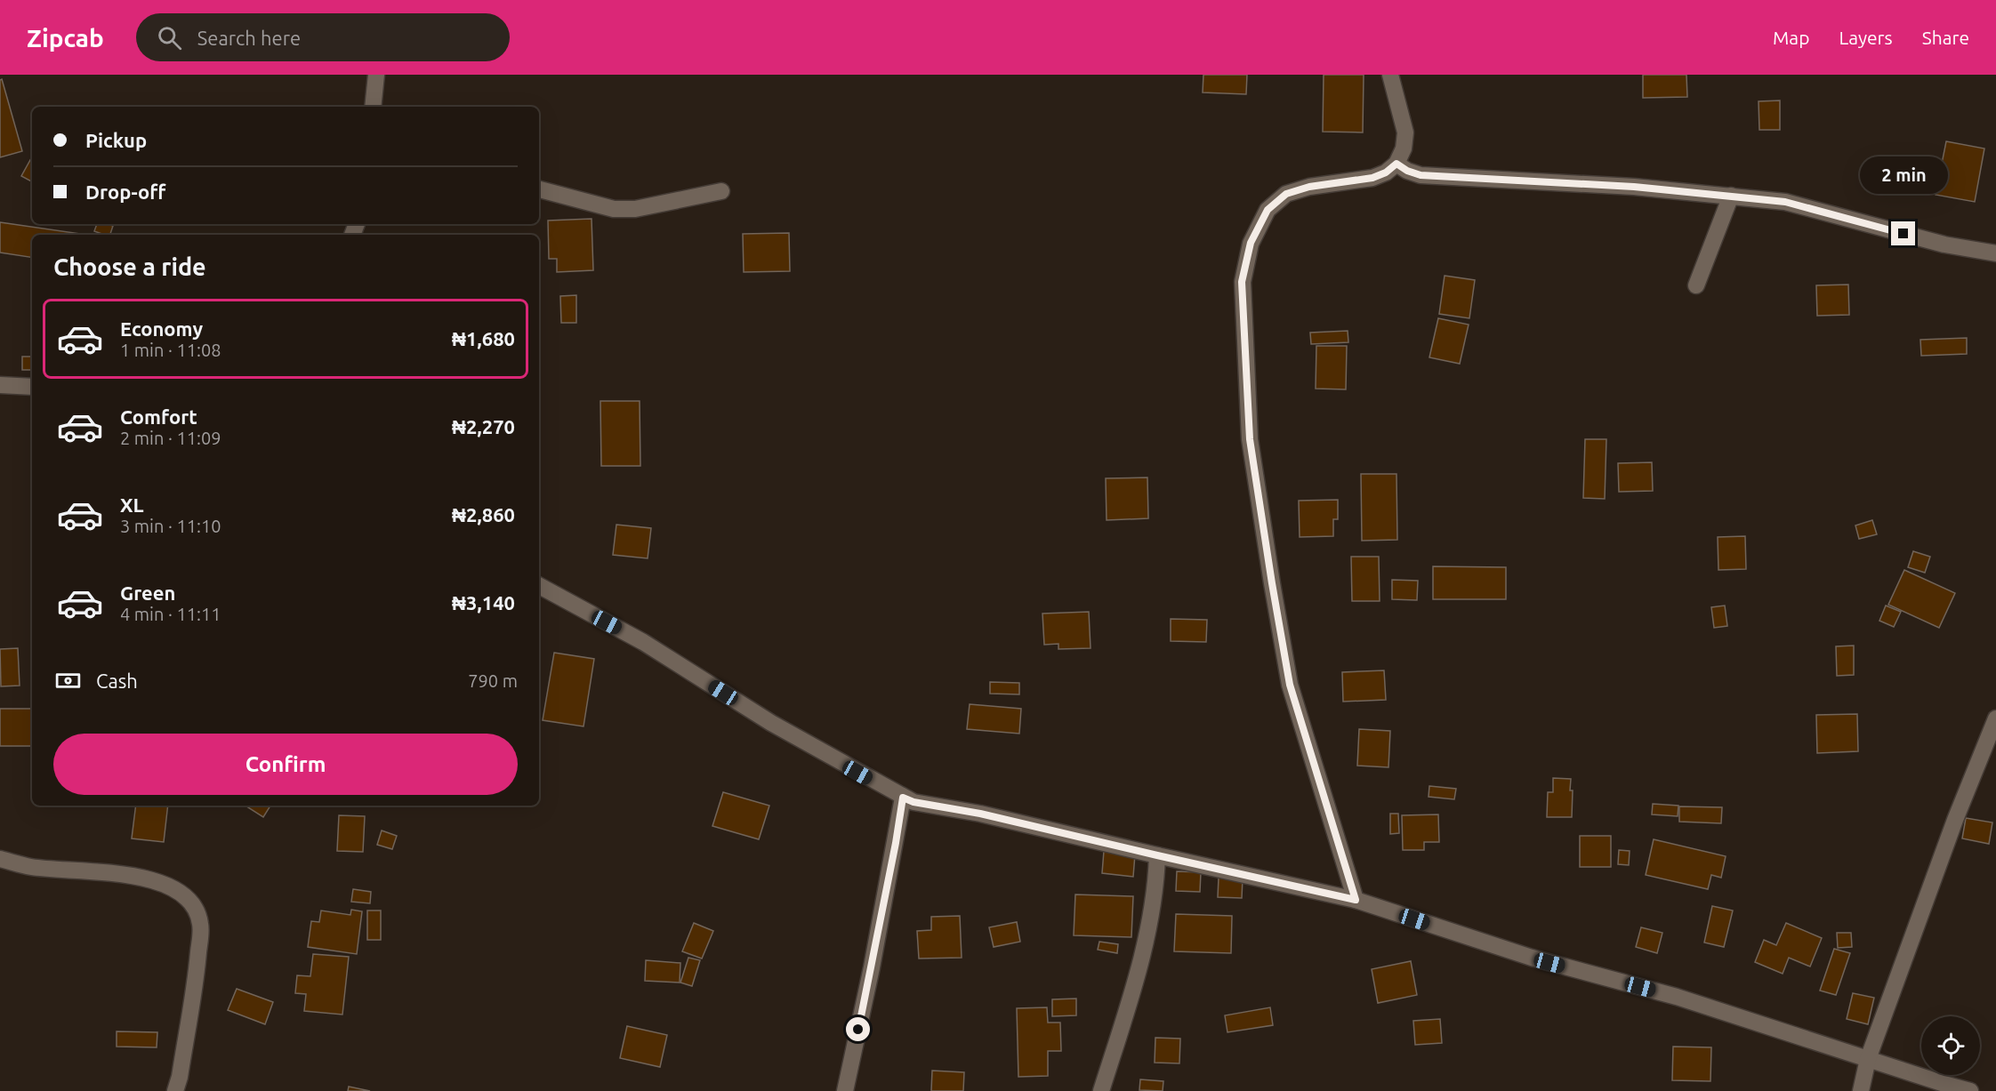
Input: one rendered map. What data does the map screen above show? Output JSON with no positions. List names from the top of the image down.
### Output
{
  "page": {
    "header": "Zipcab",
    "search": "Search here",
    "nav": ["Map", "Layers", "Share"],
    "banner": ["Pickup", "Drop-off"],
    "bubble": "2 min",
    "heading": "Choose a ride",
    "list": [
      {
        "name": "Economy",
        "note": "1 min · 11:08",
        "value": "₦1,680"
      },
      {
        "name": "Comfort",
        "note": "2 min · 11:09",
        "value": "₦2,270"
      },
      {
        "name": "XL",
        "note": "3 min · 11:10",
        "value": "₦2,860"
      },
      {
        "name": "Green",
        "note": "4 min · 11:11",
        "value": "₦3,140"
      }
    ],
    "pay": ["Cash", "790 m"],
    "buttons": "Confirm"
  }
}
